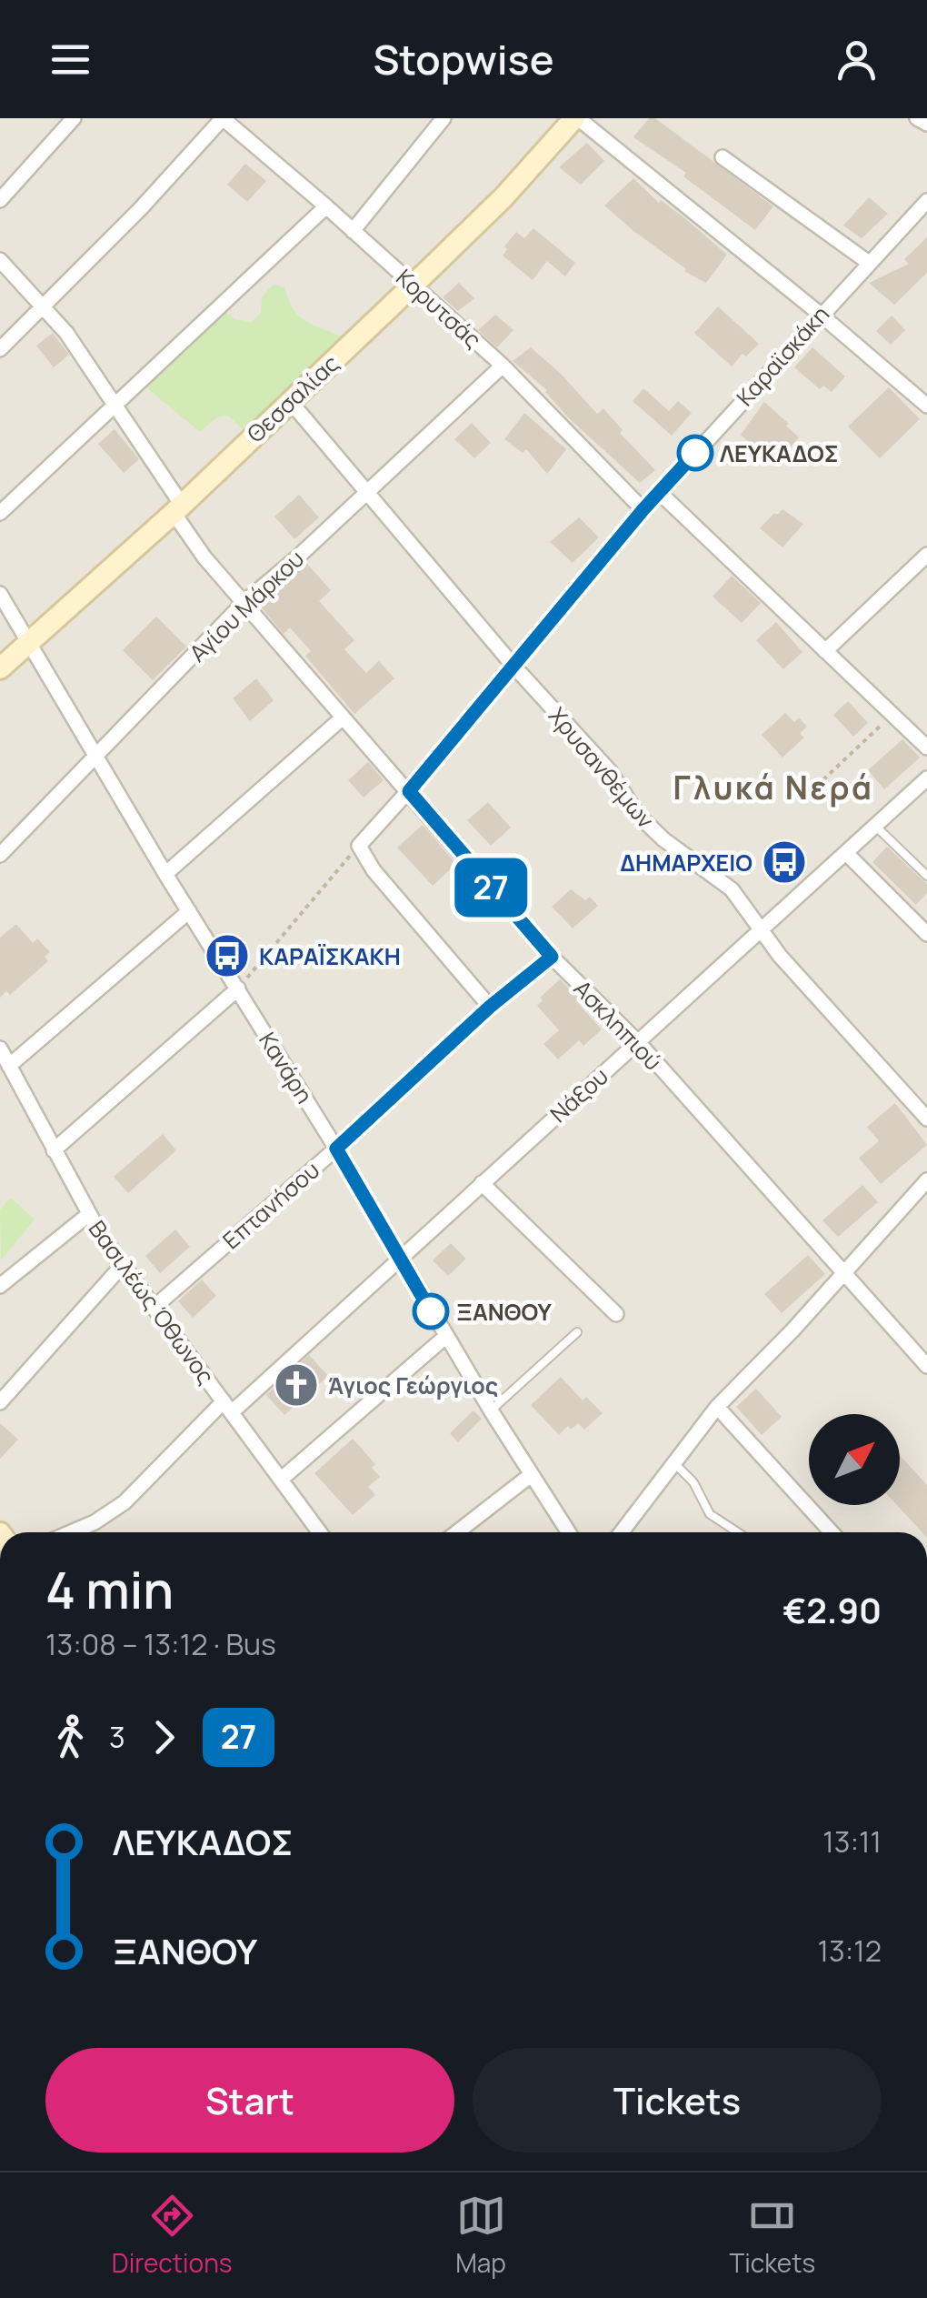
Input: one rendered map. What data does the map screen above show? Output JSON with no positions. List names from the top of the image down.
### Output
{
  "streets": {
    "street": [
      "Κορυτσάς",
      "Καραϊσκάκη",
      "Θεσσαλίας",
      "Αγίου Μάρκου",
      "Χρυσανθέμων",
      "Ασκληπιού",
      "Κανάρη",
      "Νάξου",
      "Επτανήσου",
      "Βασιλέως Όθωνος"
    ]
  },
  "crossings": [
    ["Κορυτσάς", "Καραϊσκάκη"],
    ["Κορυτσάς", "Θεσσαλίας"],
    ["Κορυτσάς", "Αγίου Μάρκου"],
    ["Καραϊσκάκη", "Χρυσανθέμων"],
    ["Καραϊσκάκη", "Ασκληπιού"],
    ["Θεσσαλίας", "Χρυσανθέμων"],
    ["Θεσσαλίας", "Ασκληπιού"],
    ["Θεσσαλίας", "Κανάρη"],
    ["Αγίου Μάρκου", "Χρυσανθέμων"],
    ["Αγίου Μάρκου", "Ασκληπιού"],
    ["Αγίου Μάρκου", "Κανάρη"],
    ["Χρυσανθέμων", "Νάξου"],
    ["Ασκληπιού", "Νάξου"],
    ["Ασκληπιού", "Επτανήσου"],
    ["Κανάρη", "Νάξου"],
    ["Κανάρη", "Επτανήσου"],
    ["Νάξου", "Βασιλέως Όθωνος"],
    ["Επτανήσου", "Βασιλέως Όθωνος"]
  ],
  "districts": ["Γλυκά Νερά"],
  "places": {
    "other": ["ΛΕΥΚΑΔΟΣ", "ΞΑΝΘΟΥ"],
    "bus stop": ["ΔΗΜΑΡΧΕΙΟ", "ΚΑΡΑΪΣΚΑΚΗ"],
    "church": ["Άγιος Γεώργιος"]
  },
  "lines": ["bus line 27"],
  "north": "top right",
  "page": {
    "header": "Stopwise",
    "on_map": "27",
    "heading": ["4 min", "13:08 – 13:12 · Bus", "€2.90"],
    "legs": ["3", "27"],
    "list": [
      {
        "name": "ΛΕΥΚΑΔΟΣ",
        "value": "13:11"
      },
      {
        "name": "ΞΑΝΘΟΥ",
        "value": "13:12"
      }
    ],
    "buttons": ["Start", "Tickets"],
    "tabs": ["Directions", "Map", "Tickets"]
  }
}
